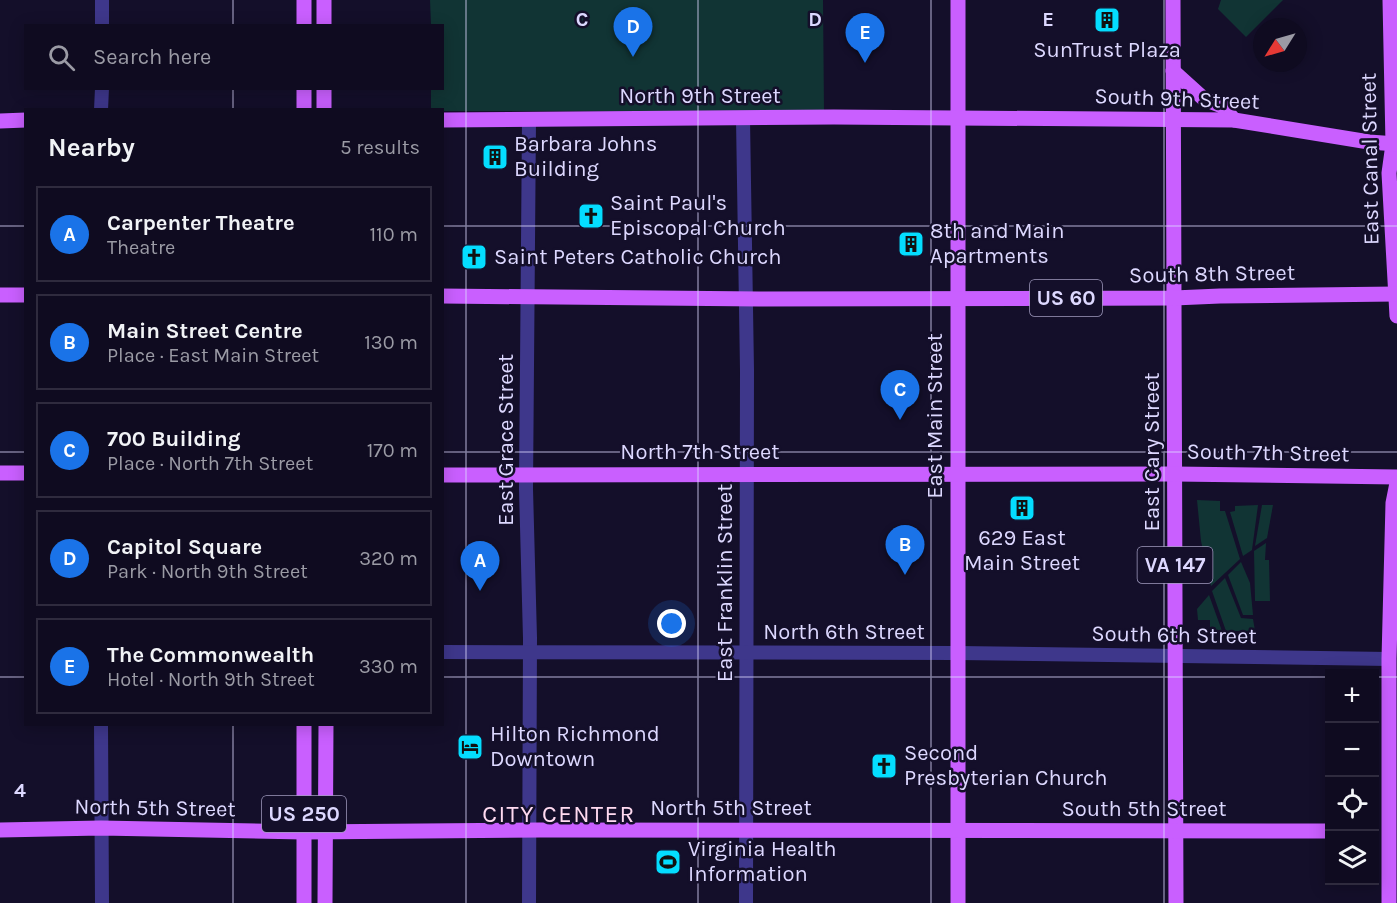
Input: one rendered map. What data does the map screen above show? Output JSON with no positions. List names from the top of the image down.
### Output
{
  "streets": {
    "main road": [
      "North 9th Street",
      "South 9th Street",
      "East Canal Street",
      "South 8th Street",
      "US 60",
      "East Main Street",
      "North 7th Street",
      "East Cary Street",
      "South 7th Street",
      "VA 147",
      "North 5th Street",
      "South 5th Street",
      "US 250"
    ],
    "street": [
      "East Grace Street",
      "East Franklin Street",
      "North 6th Street",
      "South 6th Street"
    ]
  },
  "crossings": [
    ["North 9th Street", "South 9th Street"],
    ["North 9th Street", "East Main Street"],
    ["North 9th Street", "East Grace Street"],
    ["North 9th Street", "East Franklin Street"],
    ["South 9th Street", "East Canal Street"],
    ["South 9th Street", "East Main Street"],
    ["South 9th Street", "East Cary Street"],
    ["East Canal Street", "South 8th Street"],
    ["South 8th Street", "East Main Street"],
    ["South 8th Street", "East Grace Street"],
    ["South 8th Street", "East Cary Street"],
    ["South 8th Street", "East Franklin Street"],
    ["East Main Street", "North 7th Street"],
    ["East Main Street", "South 7th Street"],
    ["East Main Street", "North 6th Street"],
    ["East Main Street", "South 6th Street"],
    ["East Main Street", "North 5th Street"],
    ["East Main Street", "South 5th Street"],
    ["East Grace Street", "North 7th Street"],
    ["East Grace Street", "North 6th Street"],
    ["East Grace Street", "North 5th Street"],
    ["North 7th Street", "South 7th Street"],
    ["North 7th Street", "East Franklin Street"],
    ["East Cary Street", "South 7th Street"],
    ["East Cary Street", "South 6th Street"],
    ["East Cary Street", "South 5th Street"],
    ["East Franklin Street", "North 6th Street"],
    ["East Franklin Street", "North 5th Street"],
    ["North 6th Street", "South 6th Street"],
    ["North 5th Street", "South 5th Street"],
    ["North 5th Street", "US 250"]
  ],
  "districts": ["CITY CENTER"],
  "places": {
    "building": [
      "SunTrust Plaza",
      "Barbara Johns Building",
      "8th and Main Apartments",
      "629 East Main Street"
    ],
    "church": ["Saint Paul's Episcopal Church", "Saint Peters Catholic Church", "Second Presbyterian Church"],
    "hotel": ["Hilton Richmond Downtown"],
    "sports": ["Virginia Health Information"]
  },
  "north": "bottom left",
  "page": {
    "pins": [
      "D",
      "E",
      "C",
      "B",
      "A"
    ],
    "search": "Search here",
    "heading": ["Nearby", "5 results"],
    "list": [
      {
        "mark": "A",
        "name": "Carpenter Theatre",
        "note": "Theatre",
        "value": "110 m"
      },
      {
        "mark": "B",
        "name": "Main Street Centre",
        "note": "Place · East Main Street",
        "value": "130 m"
      },
      {
        "mark": "C",
        "name": "700 Building",
        "note": "Place · North 7th Street",
        "value": "170 m"
      },
      {
        "mark": "D",
        "name": "Capitol Square",
        "note": "Park · North 9th Street",
        "value": "320 m"
      },
      {
        "mark": "E",
        "name": "The Commonwealth",
        "note": "Hotel · North 9th Street",
        "value": "330 m"
      }
    ],
    "map_buttons": ["+", "−"]
  },
  "grid": {
    "columns": ["C", "D", "E"],
    "rows": ["4"]
  }
}
